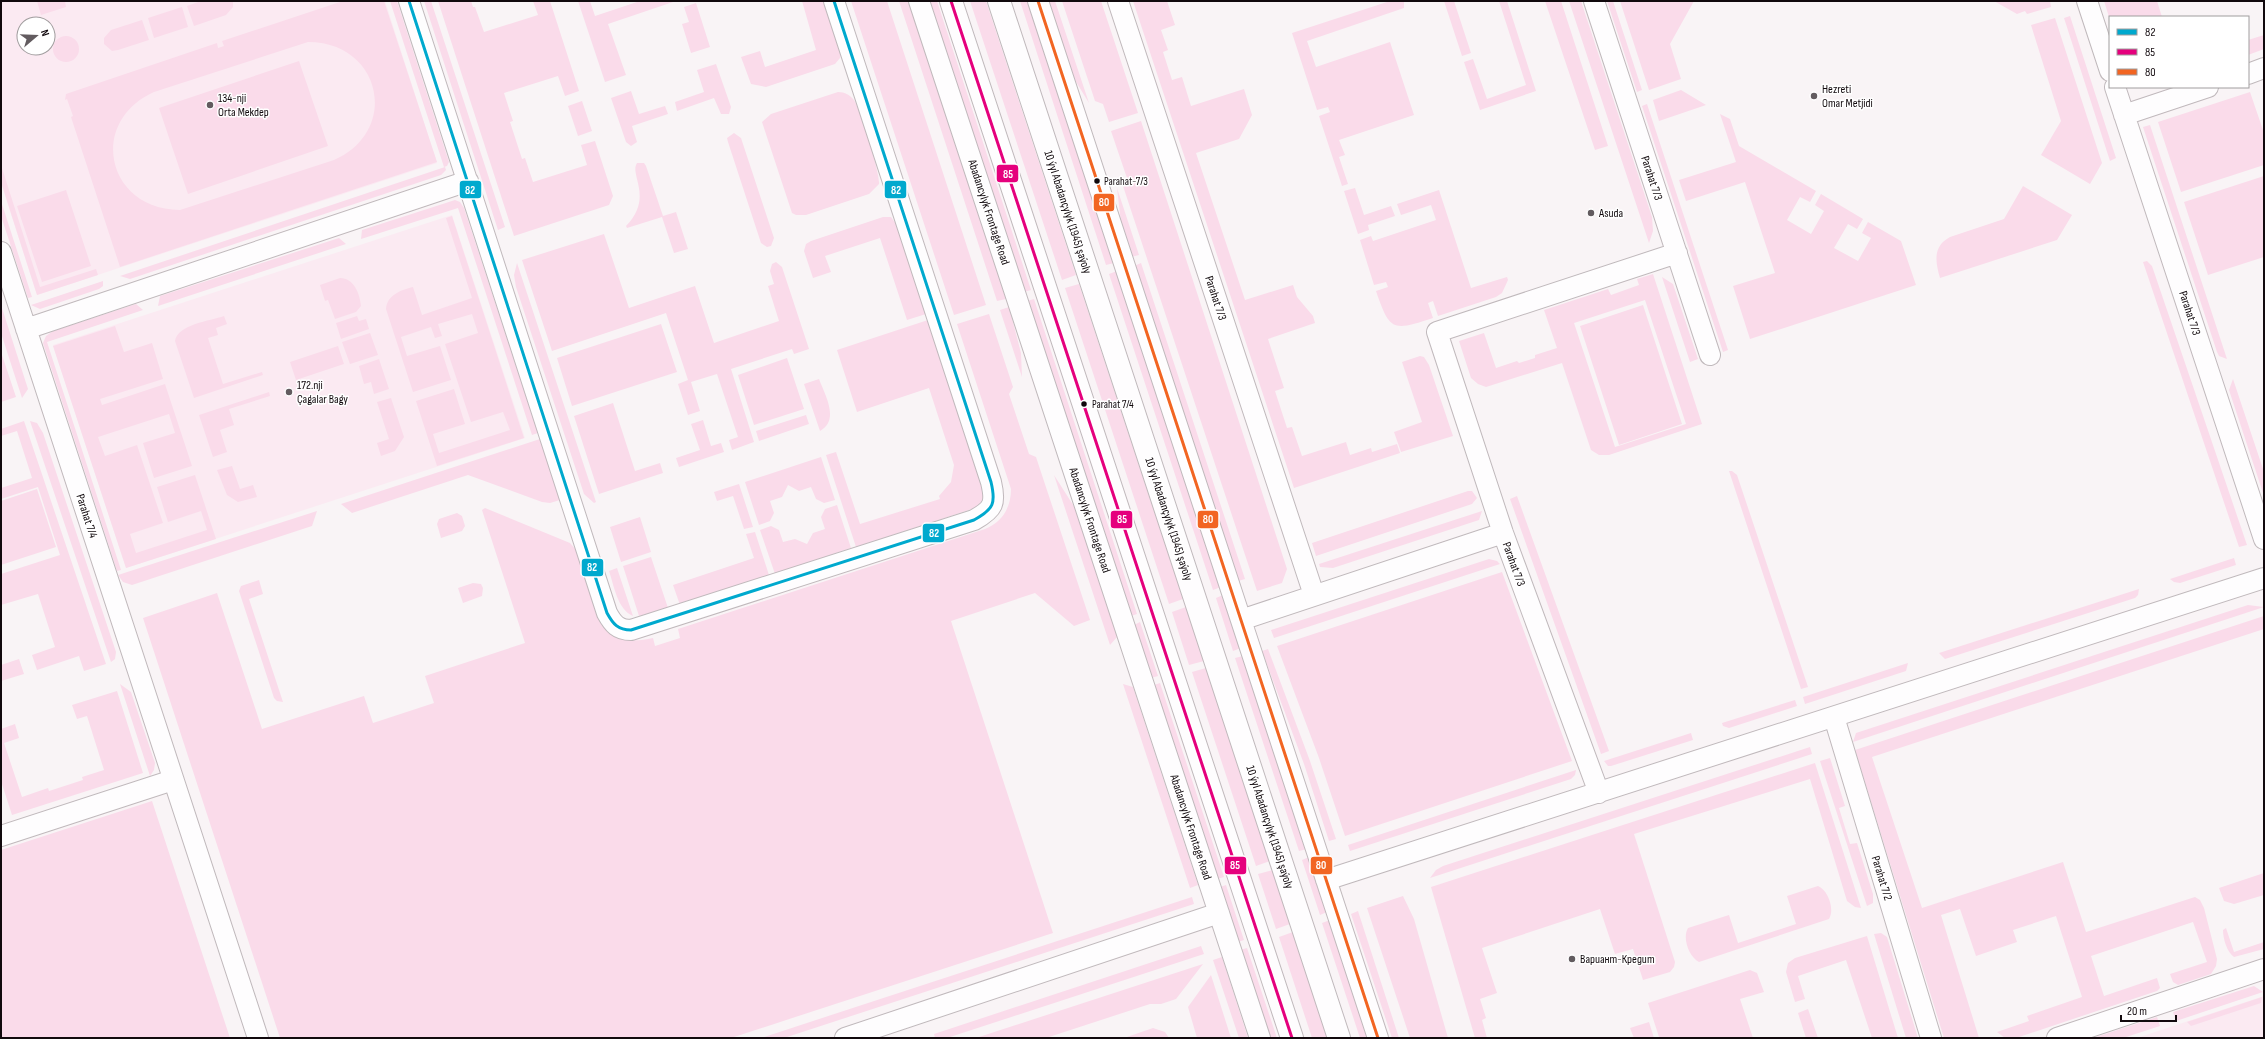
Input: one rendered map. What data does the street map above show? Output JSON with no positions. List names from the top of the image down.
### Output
{
  "streets": {
    "main road": ["10 ýyl Abadançylyk (1945) şaýoly"],
    "street": [
      "Parahat 7/3",
      "Abadancylyk Frontage Road",
      "Parahat 7/4",
      "Parahat 7/2"
    ]
  },
  "places": [
    "Hezreti Omar Metjidi",
    "134-nji Orta Mekdep",
    "Parahat-7/3",
    "Asuda",
    "172.nji Çagalar Bagy",
    "Parahat 7/4",
    "Вариант-Кредит"
  ],
  "lines": ["transit line 82", "transit line 85", "transit line 80"],
  "legend": ["82", "85", "80"],
  "scale_bar": "20 m",
  "north": "right"
}
